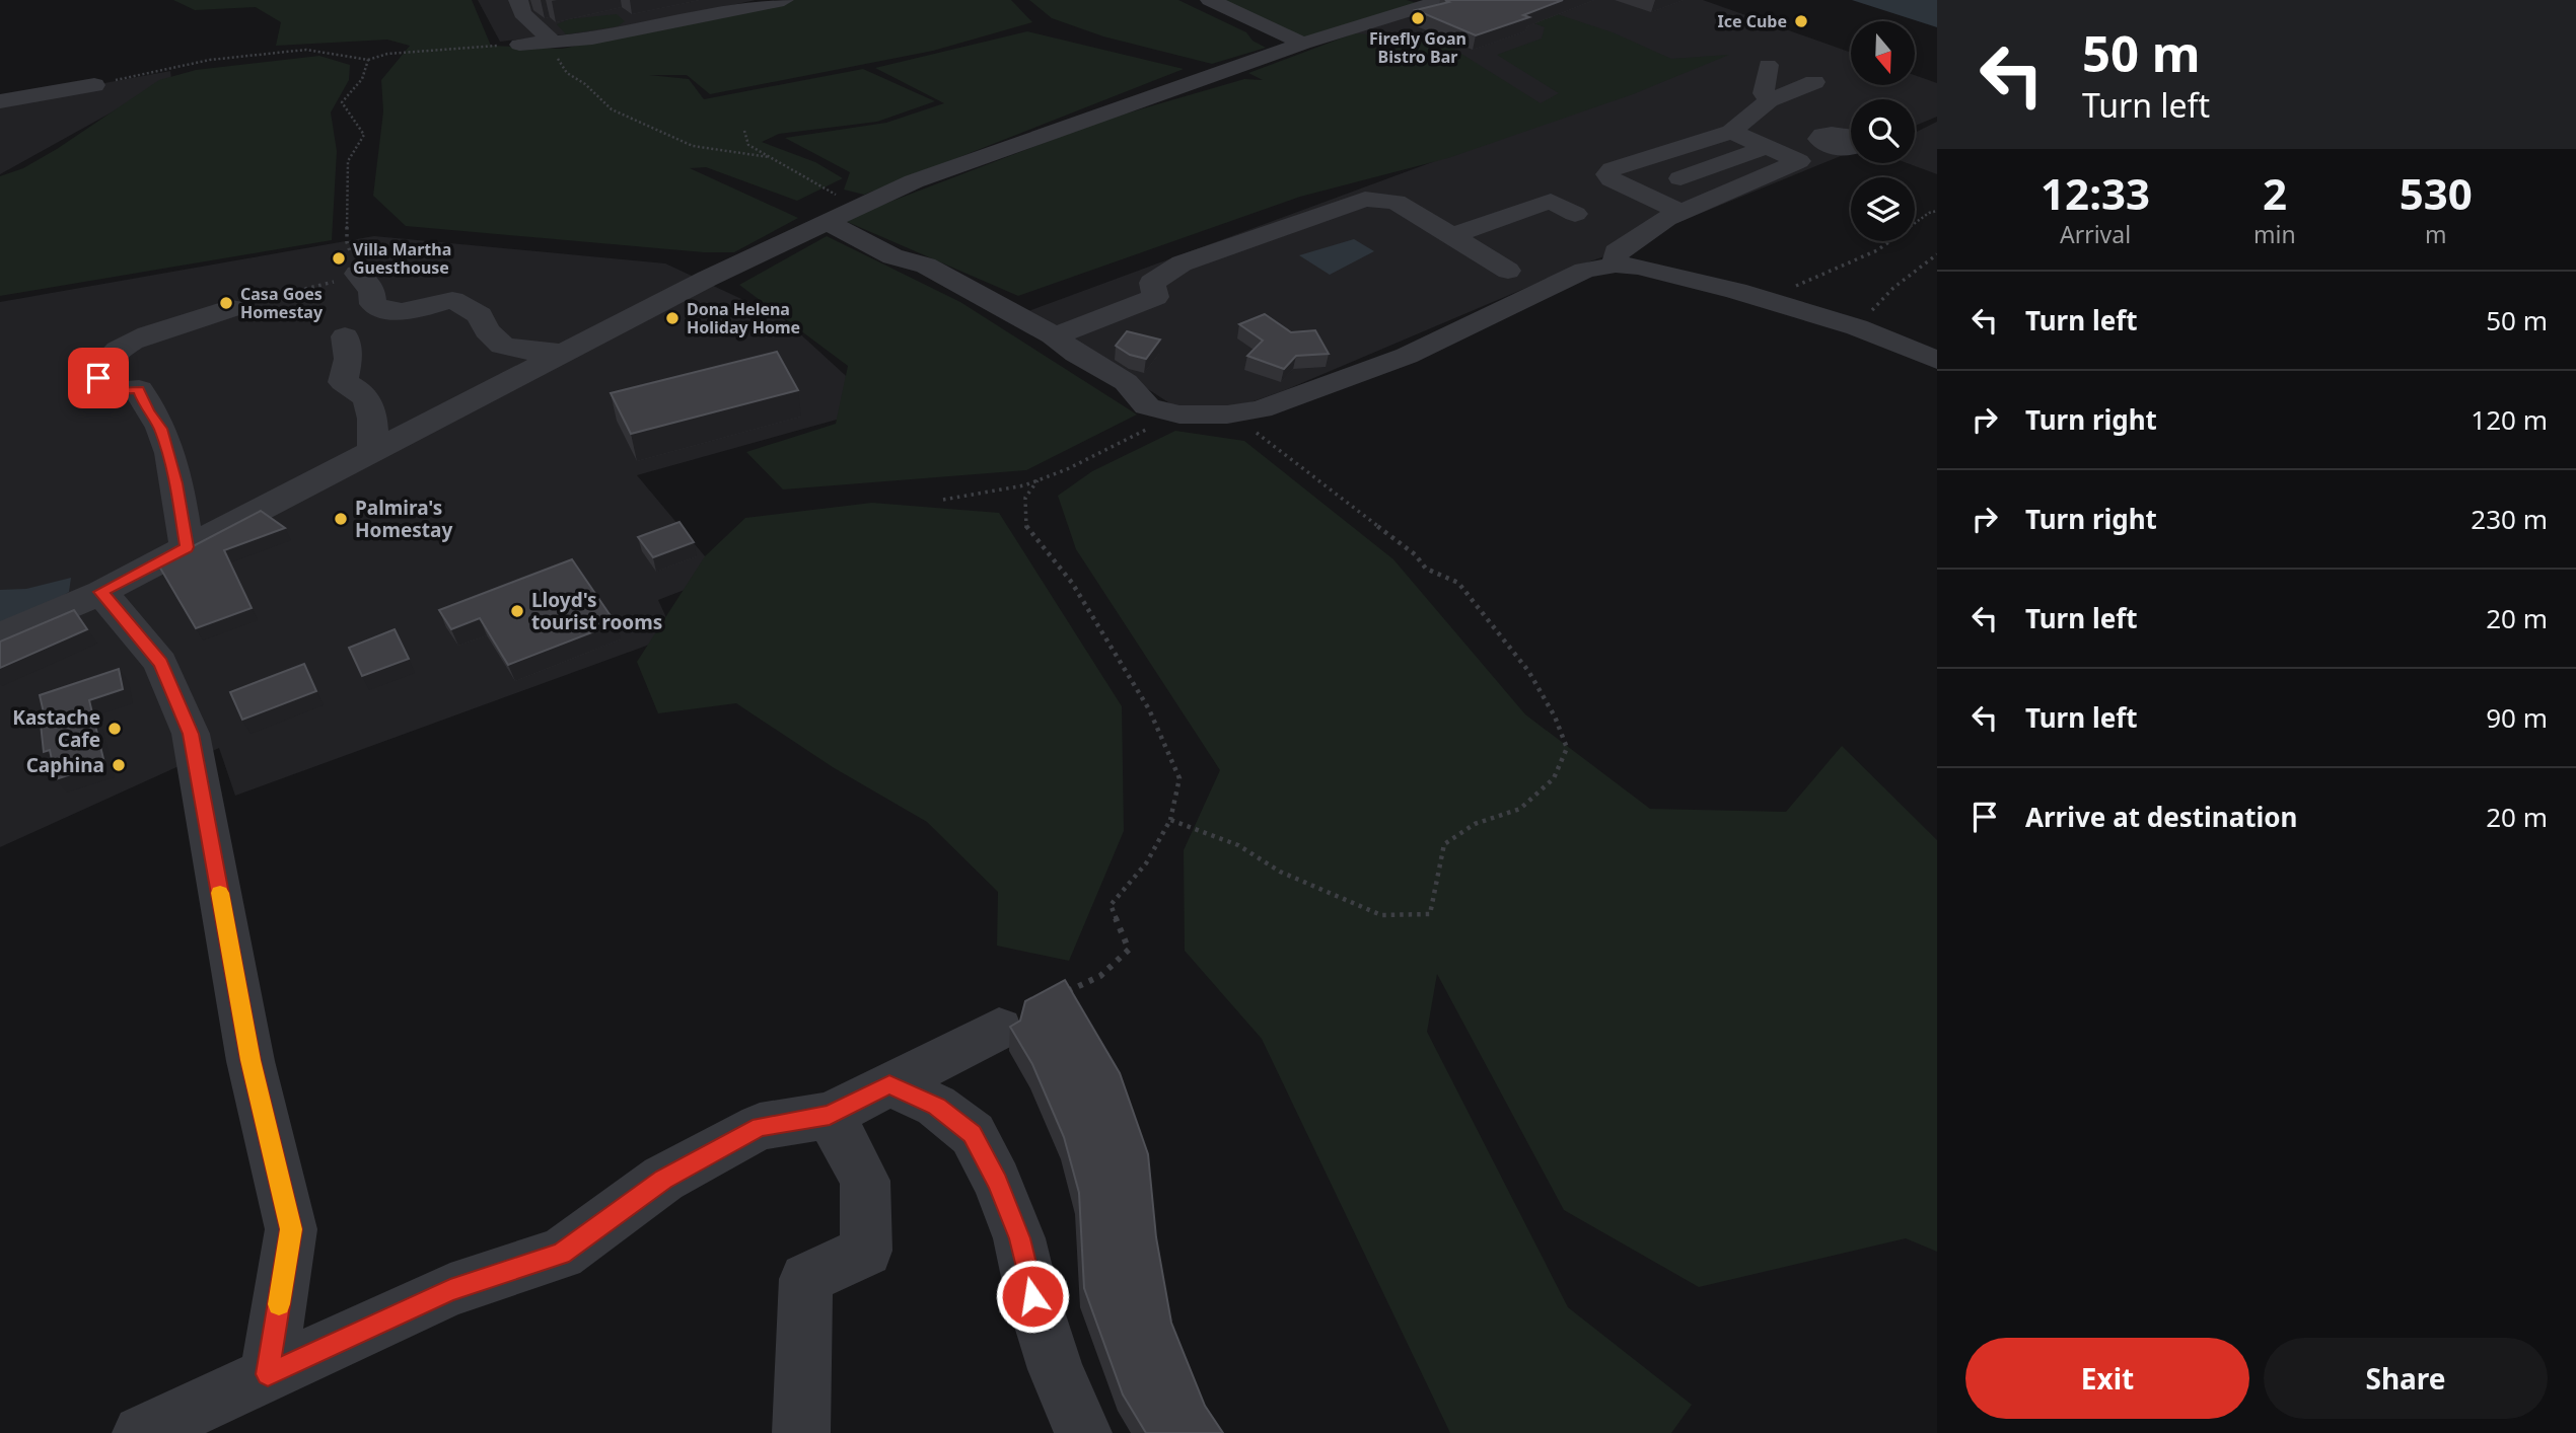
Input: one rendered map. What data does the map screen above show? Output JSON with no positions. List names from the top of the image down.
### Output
{
  "places": [
    "Firefly Goan Bistro Bar",
    "Ice Cube",
    "Villa Martha Guesthouse",
    "Casa Goes Homestay",
    "Dona Helena Holiday Home",
    "Palmira's Homestay",
    "Lloyd's tourist rooms",
    "Kastache Cafe",
    "Caphina"
  ],
  "north": "bottom",
  "page": {
    "turn": ["50 m", "Turn left"],
    "eta": [
      "12:33",
      "Arrival",
      "2",
      "min",
      "530",
      "m"
    ],
    "list": [
      {
        "name": "Turn left",
        "value": "50 m"
      },
      {
        "name": "Turn right",
        "value": "120 m"
      },
      {
        "name": "Turn right",
        "value": "230 m"
      },
      {
        "name": "Turn left",
        "value": "20 m"
      },
      {
        "name": "Turn left",
        "value": "90 m"
      },
      {
        "name": "Arrive at destination",
        "value": "20 m"
      }
    ],
    "buttons": ["Exit", "Share"]
  }
}
